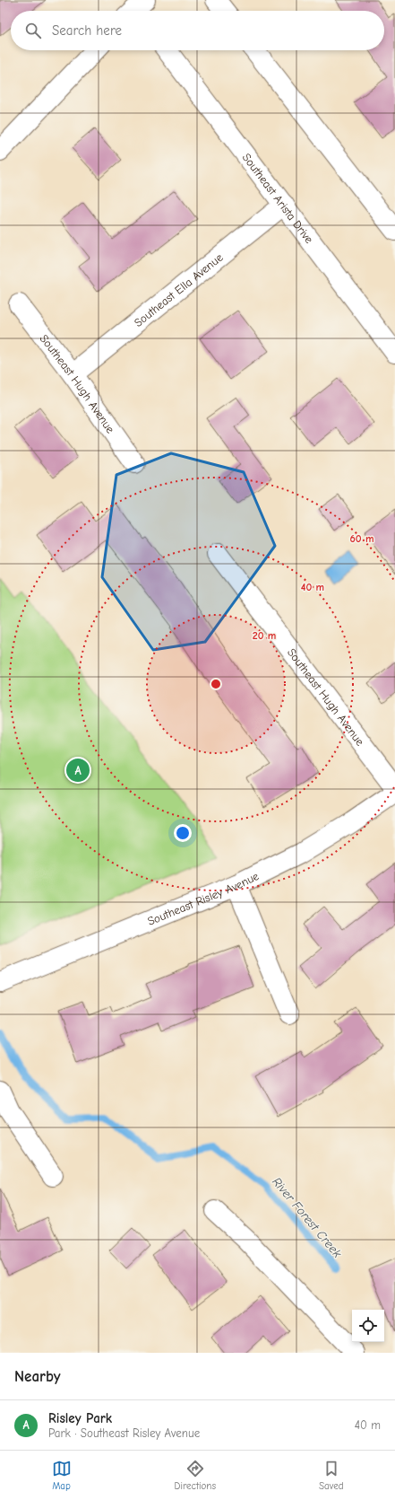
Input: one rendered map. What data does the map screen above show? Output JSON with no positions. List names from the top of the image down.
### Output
{
  "streets": {
    "street": [
      "Southeast Arista Drive",
      "Southeast Ella Avenue",
      "Southeast Hugh Avenue",
      "Southeast Risley Avenue"
    ]
  },
  "crossings": [
    ["Southeast Arista Drive", "Southeast Ella Avenue"],
    ["Southeast Ella Avenue", "Southeast Hugh Avenue"]
  ],
  "water": ["River Forest Creek"],
  "page": {
    "search": "Search here",
    "pins": "A",
    "heading": "Nearby",
    "list": [
      {
        "mark": "A",
        "name": "Risley Park",
        "note": "Park · Southeast Risley Avenue",
        "value": "40 m"
      }
    ],
    "nav": ["Map", "Directions", "Saved"]
  },
  "rings": ["60 m", "40 m", "20 m"]
}
